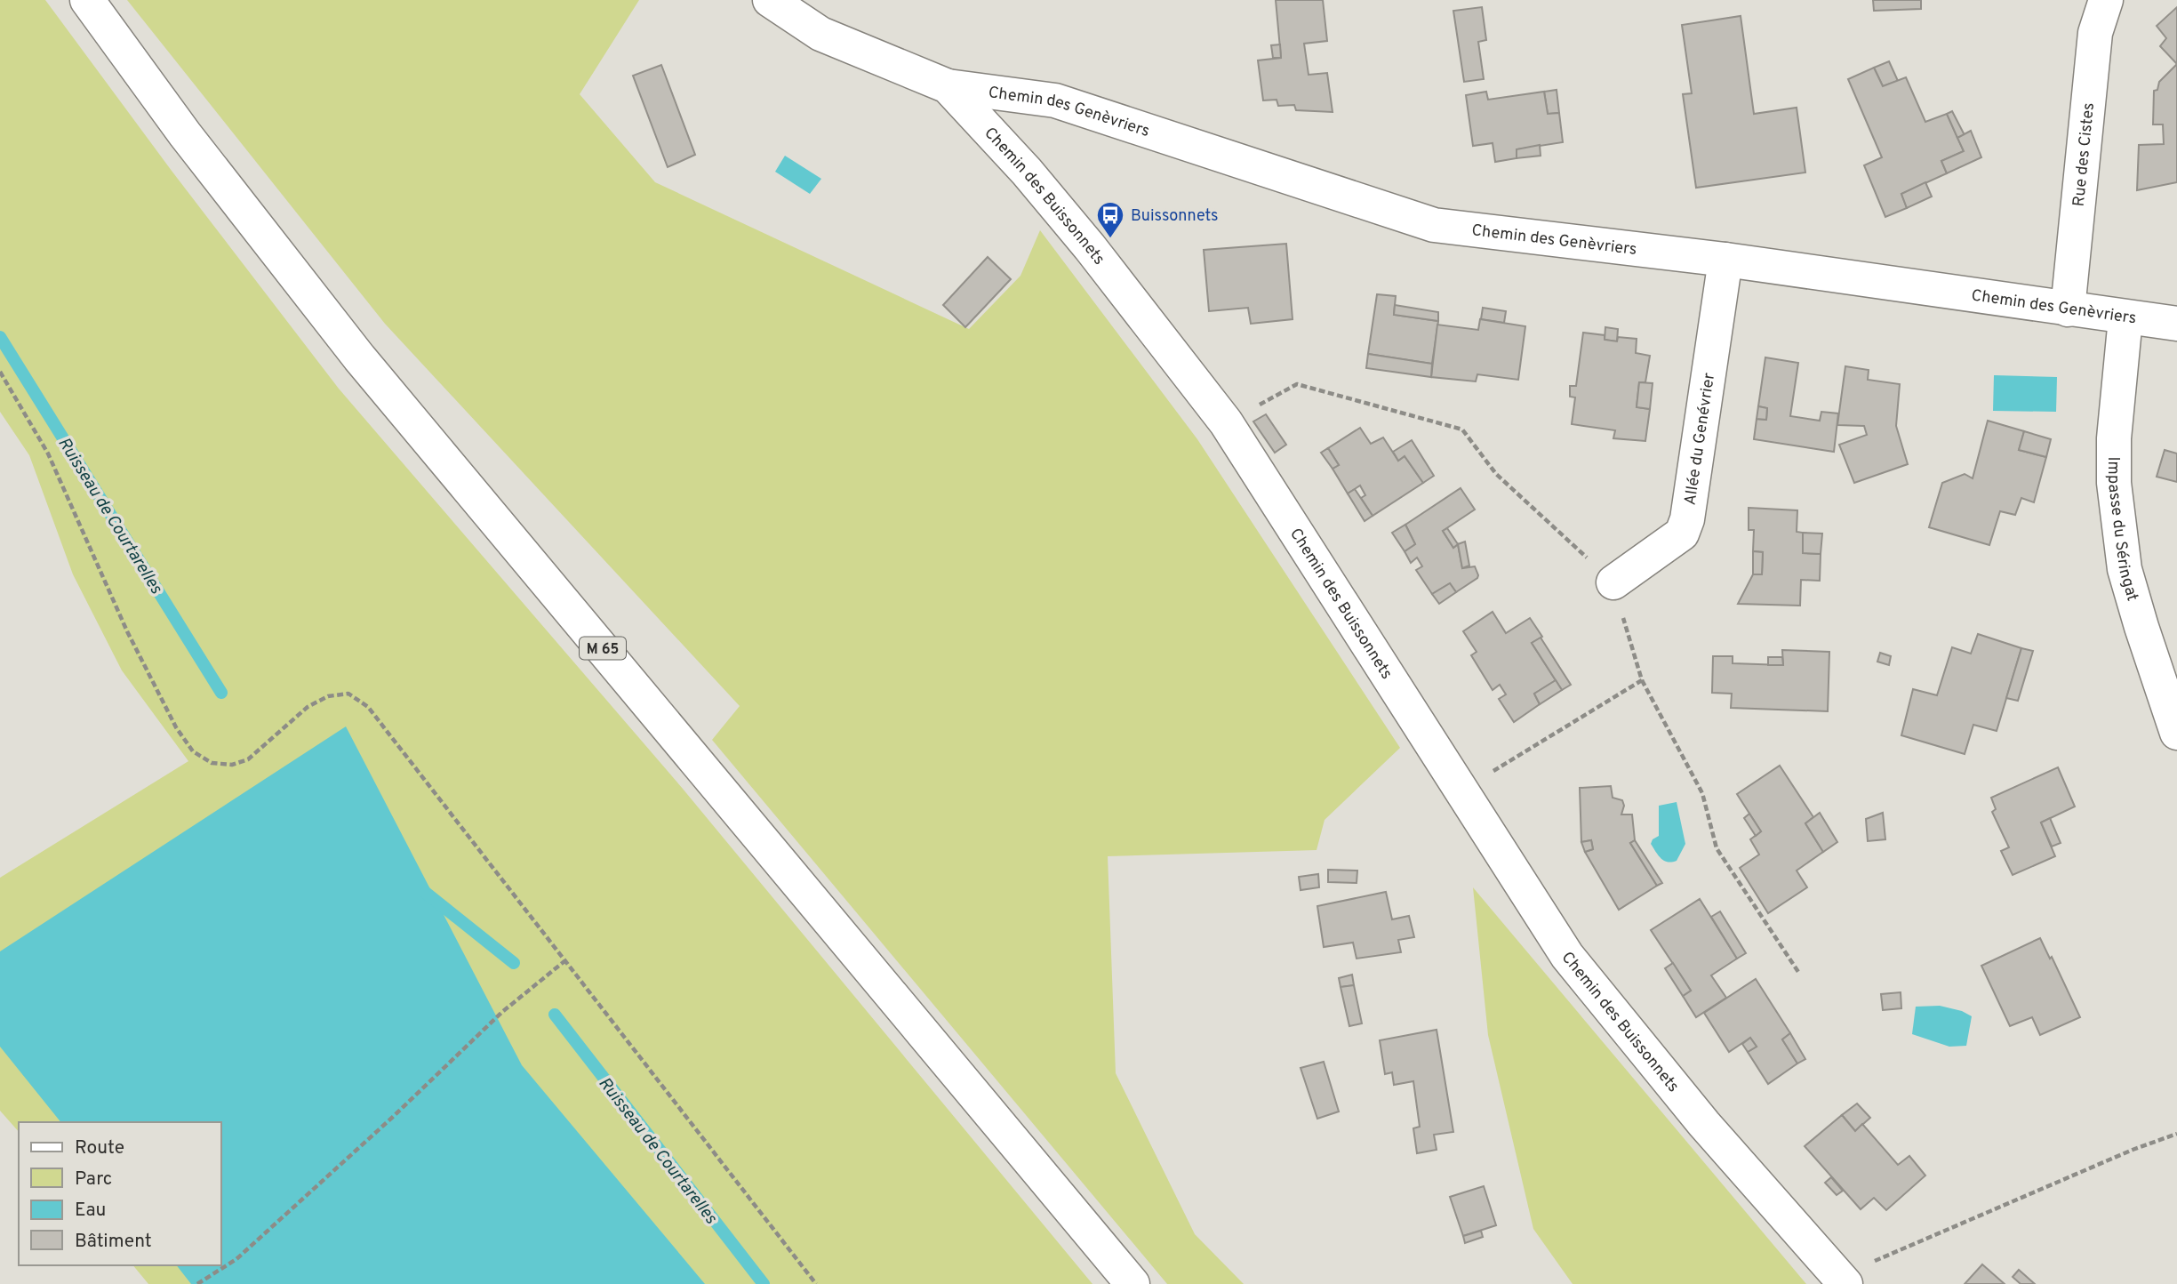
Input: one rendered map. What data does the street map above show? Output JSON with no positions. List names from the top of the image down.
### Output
{
  "streets": {
    "street": [
      "Chemin des Genèvriers",
      "Rue des Cistes",
      "Chemin des Buissonnets",
      "Allée du Genévrier",
      "Impasse du Séringat",
      "M 65"
    ]
  },
  "crossings": [
    ["Chemin des Genèvriers", "Rue des Cistes"],
    ["Chemin des Genèvriers", "Chemin des Buissonnets"],
    ["Chemin des Genèvriers", "Allée du Genévrier"],
    ["Chemin des Genèvriers", "Impasse du Séringat"]
  ],
  "water": ["Ruisseau de Courtarelles"],
  "places": {
    "bus stop": ["Buissonnets"]
  },
  "legend": [
    "Route",
    "Parc",
    "Eau",
    "Bâtiment"
  ]
}
